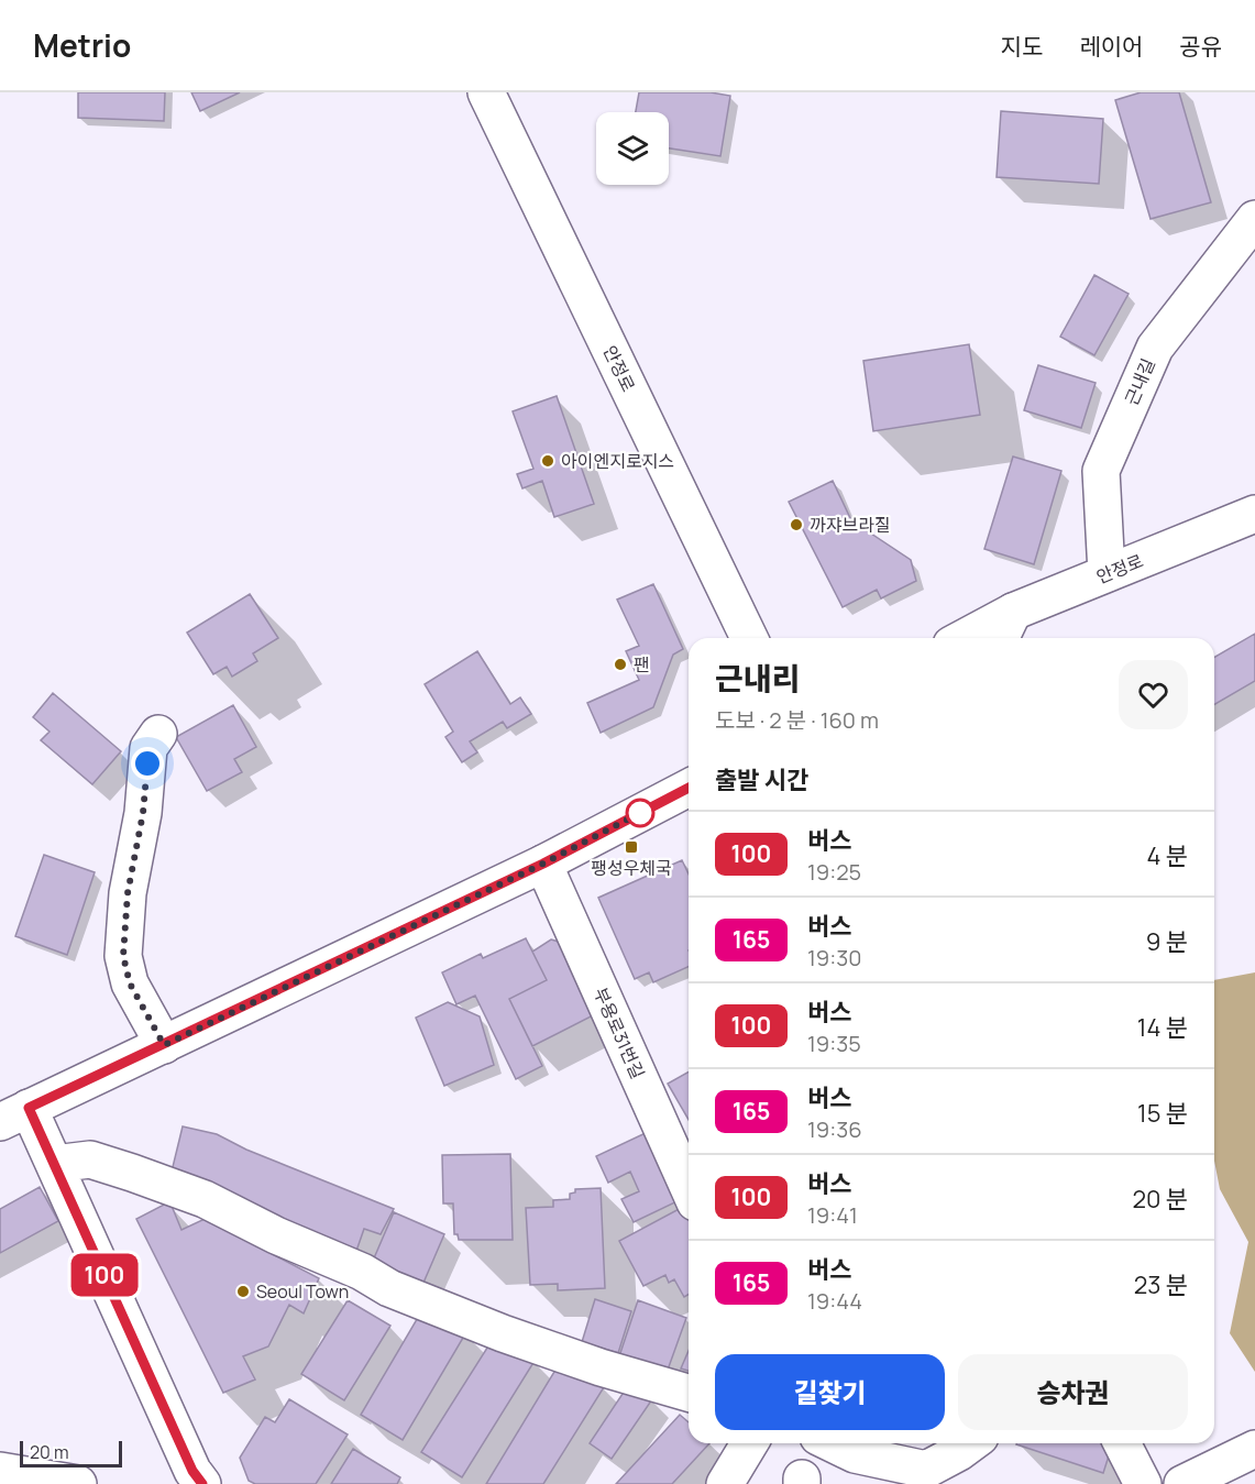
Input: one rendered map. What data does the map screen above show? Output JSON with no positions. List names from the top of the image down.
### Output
{
  "streets": {
    "street": ["안정로", "근내길", "부용로31번길"]
  },
  "crossings": [
    ["안정로", "근내길"]
  ],
  "places": {
    "other": [
      "아이엔지로지스",
      "까쟈브라질",
      "팬",
      "Seoul Town"
    ],
    "transit": ["팽성우체국"]
  },
  "lines": ["bus line 100"],
  "scale_bar": "20 m",
  "page": {
    "header": "Metrio",
    "nav": ["지도", "레이어", "공유"],
    "on_map": "100",
    "heading": [
      ["근내리", "도보 · 2 분 · 160 m"],
      "출발 시간"
    ],
    "list": [
      {
        "mark": "100",
        "name": "버스",
        "note": "19:25",
        "value": "4 분"
      },
      {
        "mark": "165",
        "name": "버스",
        "note": "19:30",
        "value": "9 분"
      },
      {
        "mark": "100",
        "name": "버스",
        "note": "19:35",
        "value": "14 분"
      },
      {
        "mark": "165",
        "name": "버스",
        "note": "19:36",
        "value": "15 분"
      },
      {
        "mark": "100",
        "name": "버스",
        "note": "19:41",
        "value": "20 분"
      },
      {
        "mark": "165",
        "name": "버스",
        "note": "19:44",
        "value": "23 분"
      }
    ],
    "buttons": ["길찾기", "승차권"],
    "scale": "20 m"
  }
}
